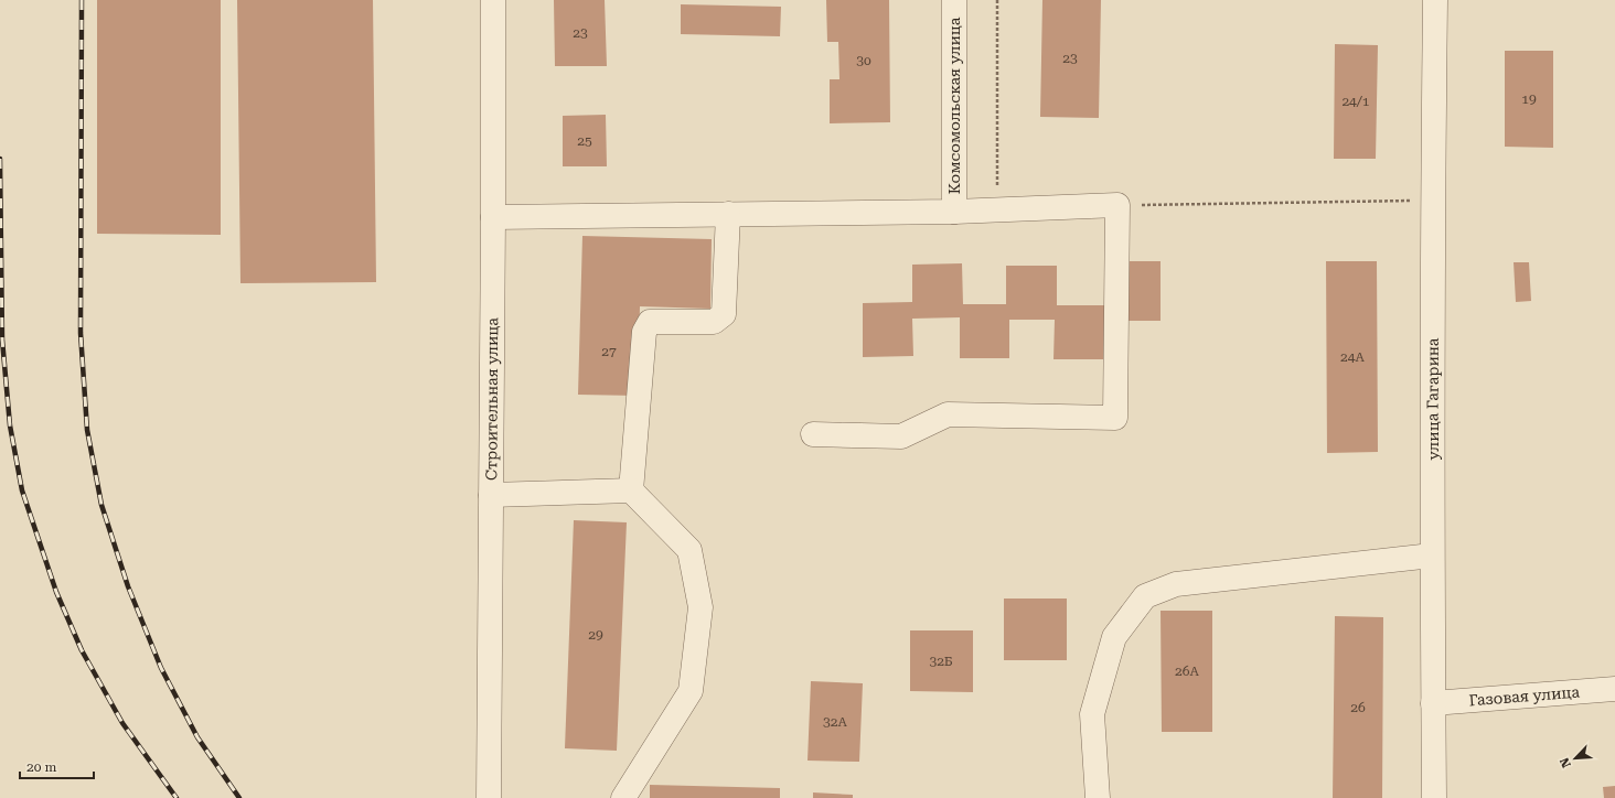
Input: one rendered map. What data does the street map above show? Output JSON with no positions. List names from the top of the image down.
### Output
{
  "streets": {
    "street": [
      "Комсомольская улица",
      "Строительная улица",
      "улица Гагарина",
      "Газовая улица"
    ]
  },
  "crossings": [
    ["улица Гагарина", "Газовая улица"]
  ],
  "house_numbers": [
    "23",
    "23",
    "30",
    "19",
    "24/1",
    "25",
    "27",
    "24А",
    "29",
    "32Б",
    "26А",
    "26",
    "32А"
  ],
  "scale_bar": "20 m",
  "north": "bottom left"
}
